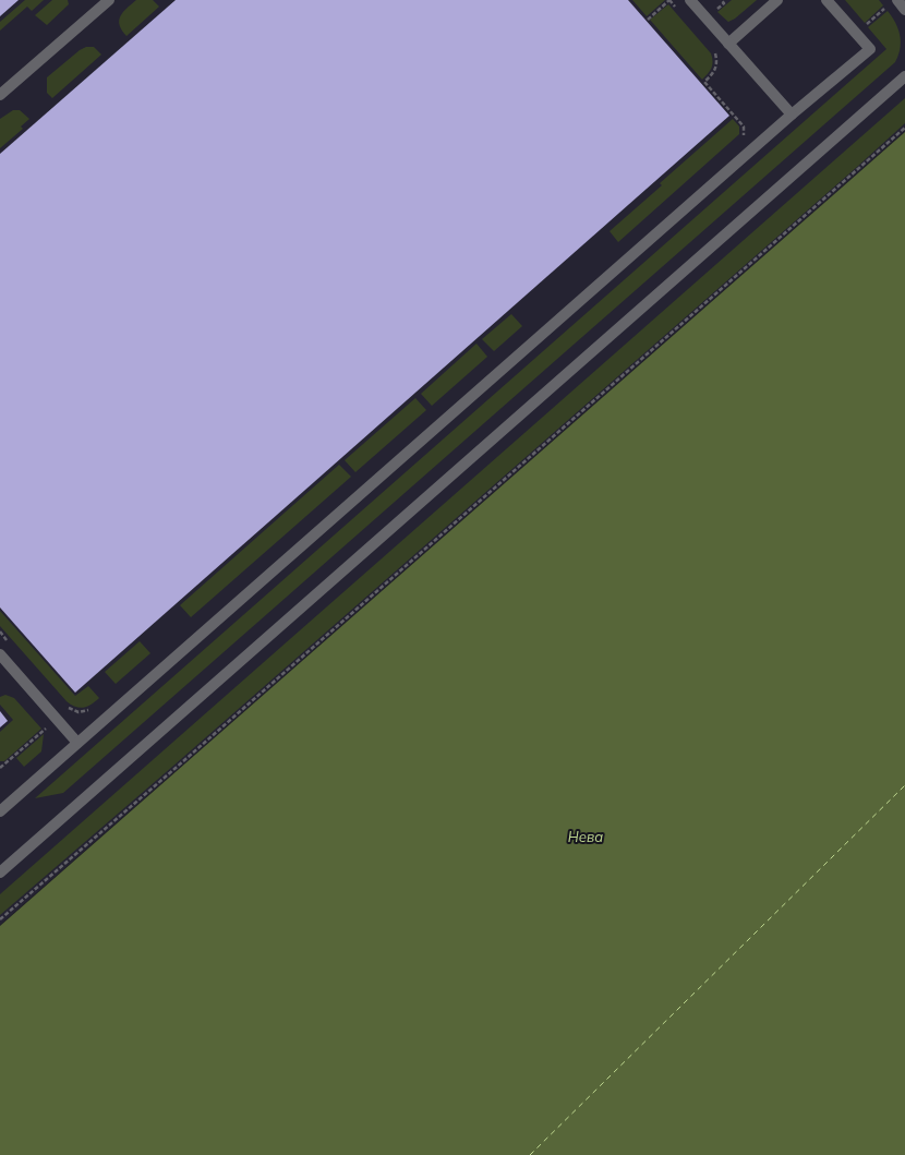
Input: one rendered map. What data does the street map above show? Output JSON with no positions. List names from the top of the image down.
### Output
{
  "water": ["Нева"]
}
